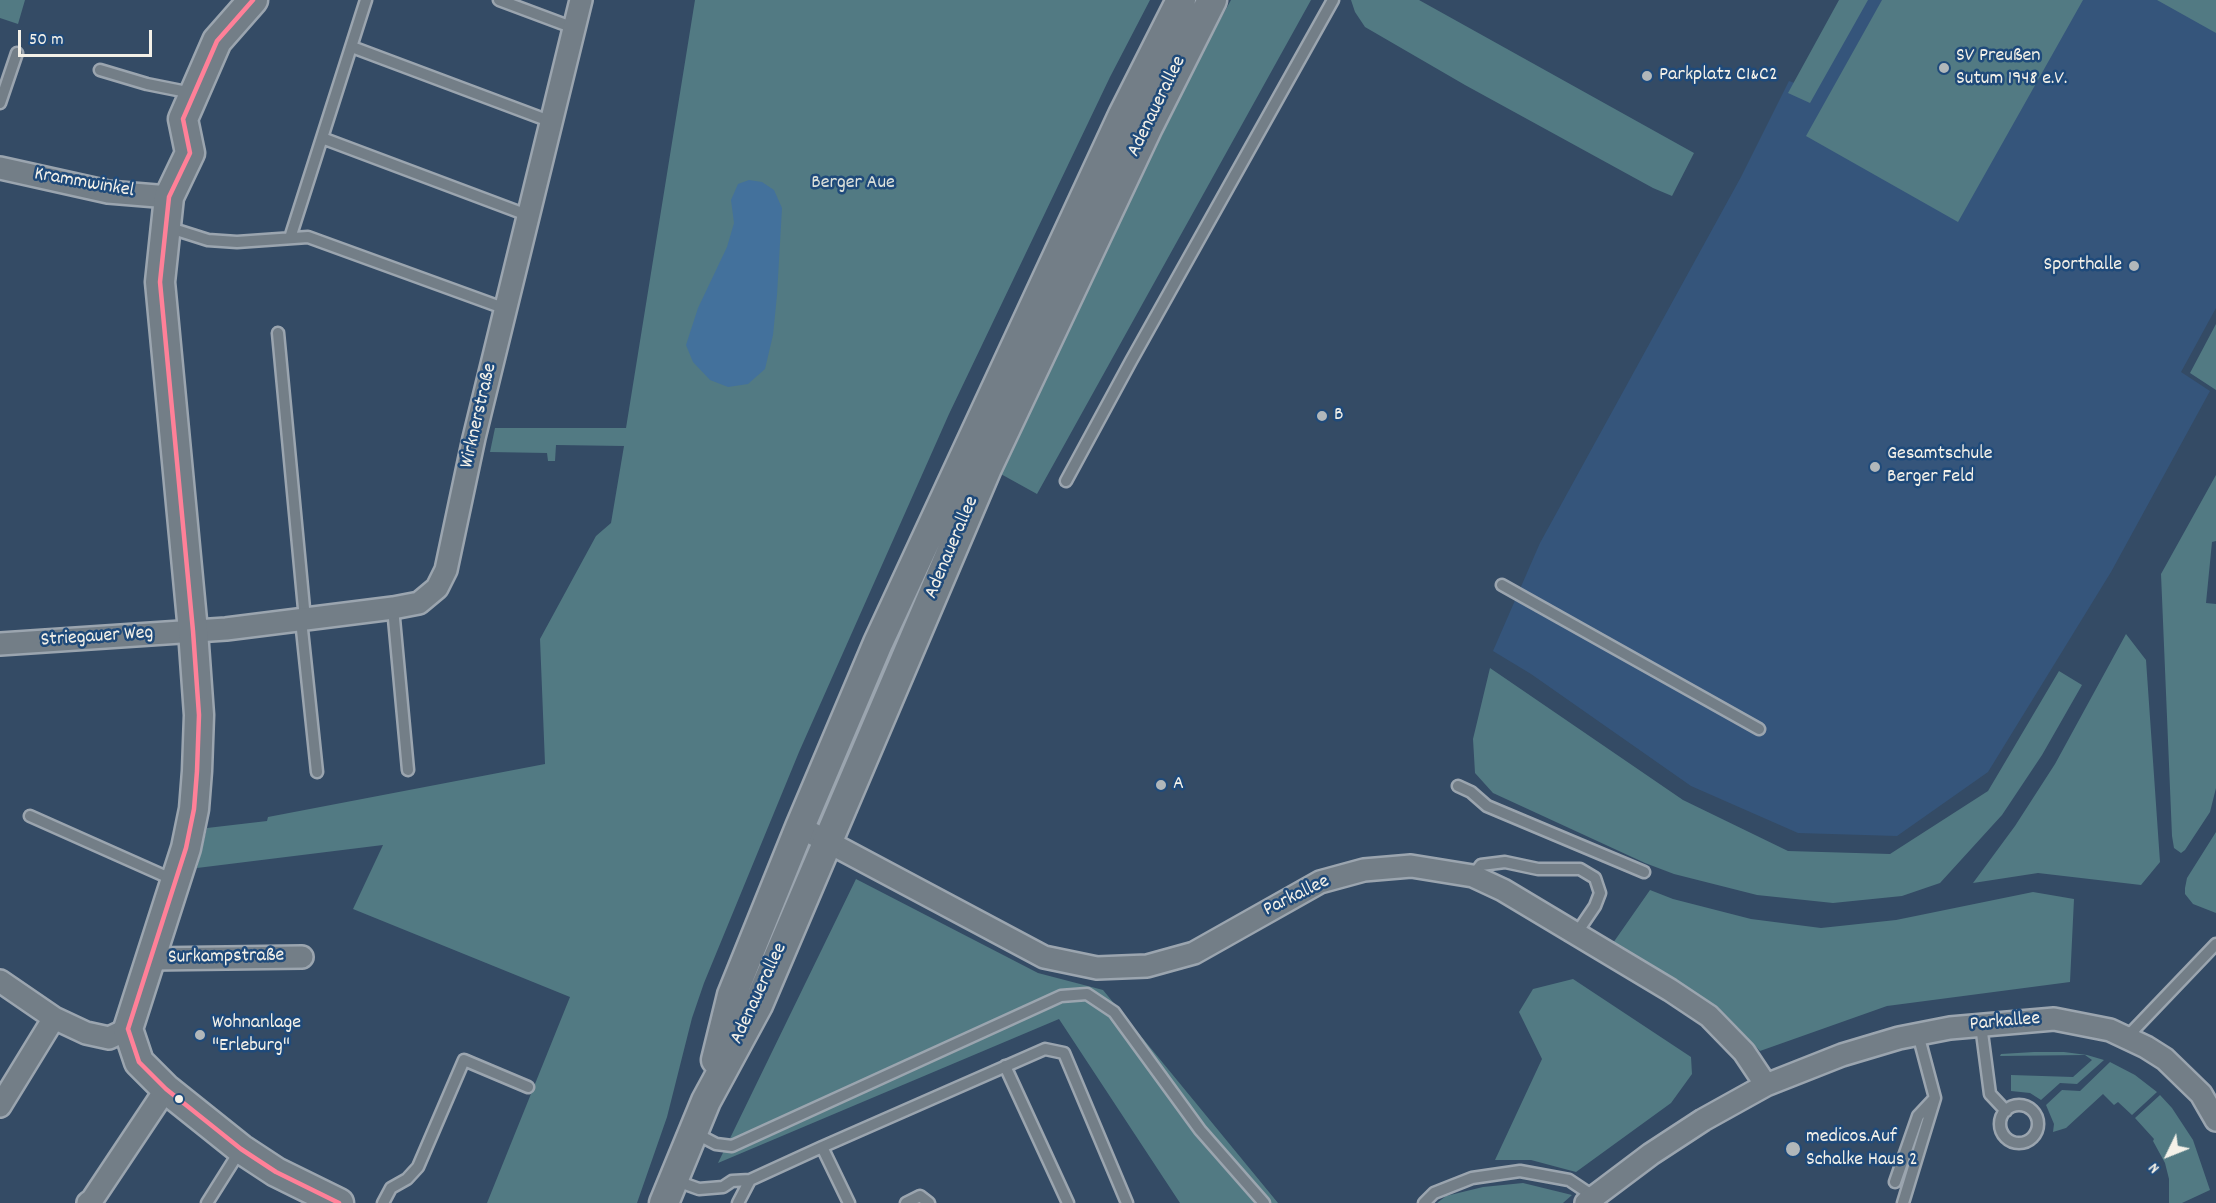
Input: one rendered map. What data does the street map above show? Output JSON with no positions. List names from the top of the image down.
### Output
{
  "streets": {
    "main road": ["Adenauerallee", "Surkampstraße"],
    "street": [
      "Krammwinkel",
      "Wirknerstraße",
      "Striegauer Weg",
      "Parkallee"
    ]
  },
  "crossings": [
    ["Adenauerallee", "Parkallee"],
    ["Krammwinkel", "Surkampstraße"],
    ["Wirknerstraße", "Striegauer Weg"],
    ["Wirknerstraße", "Surkampstraße"],
    ["Striegauer Weg", "Surkampstraße"]
  ],
  "parks": ["Berger Aue"],
  "places": [
    "SV Preußen Sutum 1948 e.V.",
    "Parkplatz C1&C2",
    "Sporthalle",
    "B",
    "Gesamtschule Berger Feld",
    "A",
    "Wohnanlage \"Erleburg\"",
    "medicos.Auf Schalke Haus 2"
  ],
  "scale_bar": "50 m",
  "north": "bottom left"
}
